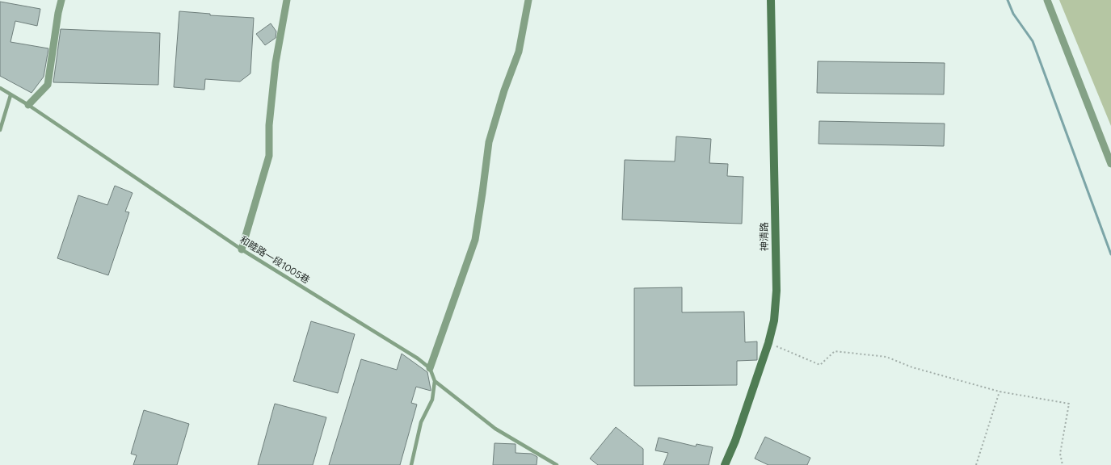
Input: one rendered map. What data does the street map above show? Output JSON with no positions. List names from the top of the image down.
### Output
{
  "streets": {
    "street": ["神清路"],
    "lane": ["和睦路一段1005巷"]
  }
}
